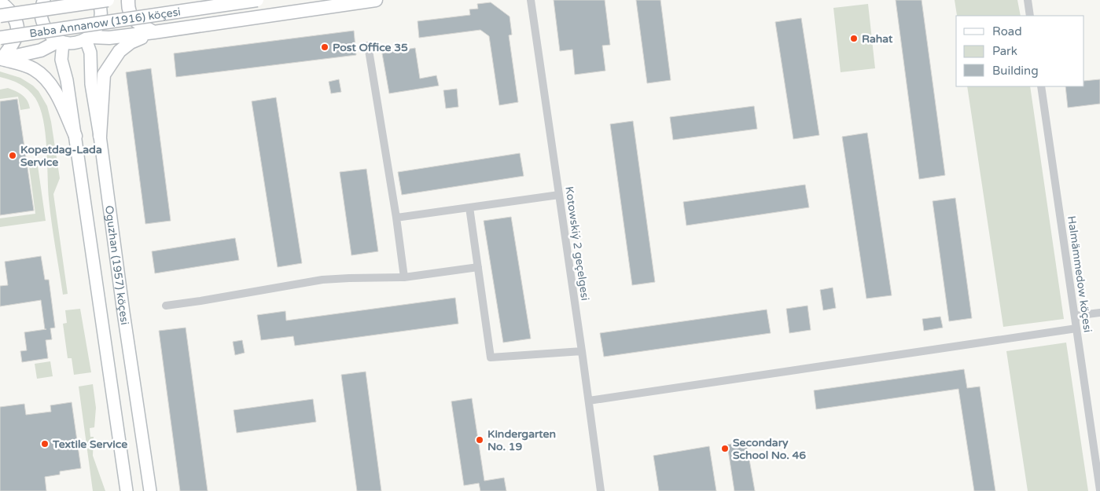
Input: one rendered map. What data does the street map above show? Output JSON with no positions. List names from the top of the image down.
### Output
{
  "streets": {
    "main road": ["Baba Annanow (1916) köçesi", "Oguzhan (1957) köçesi"],
    "street": ["Kotowskiý 2 geçelgesi", "Halmämmedow köçesi"]
  },
  "places": [
    "Rahat",
    "Post Office 35",
    "Kopetdag-Lada Service",
    "Kindergarten No. 19",
    "Textile Service",
    "Secondary School No. 46"
  ],
  "legend": ["Road", "Park", "Building"]
}
